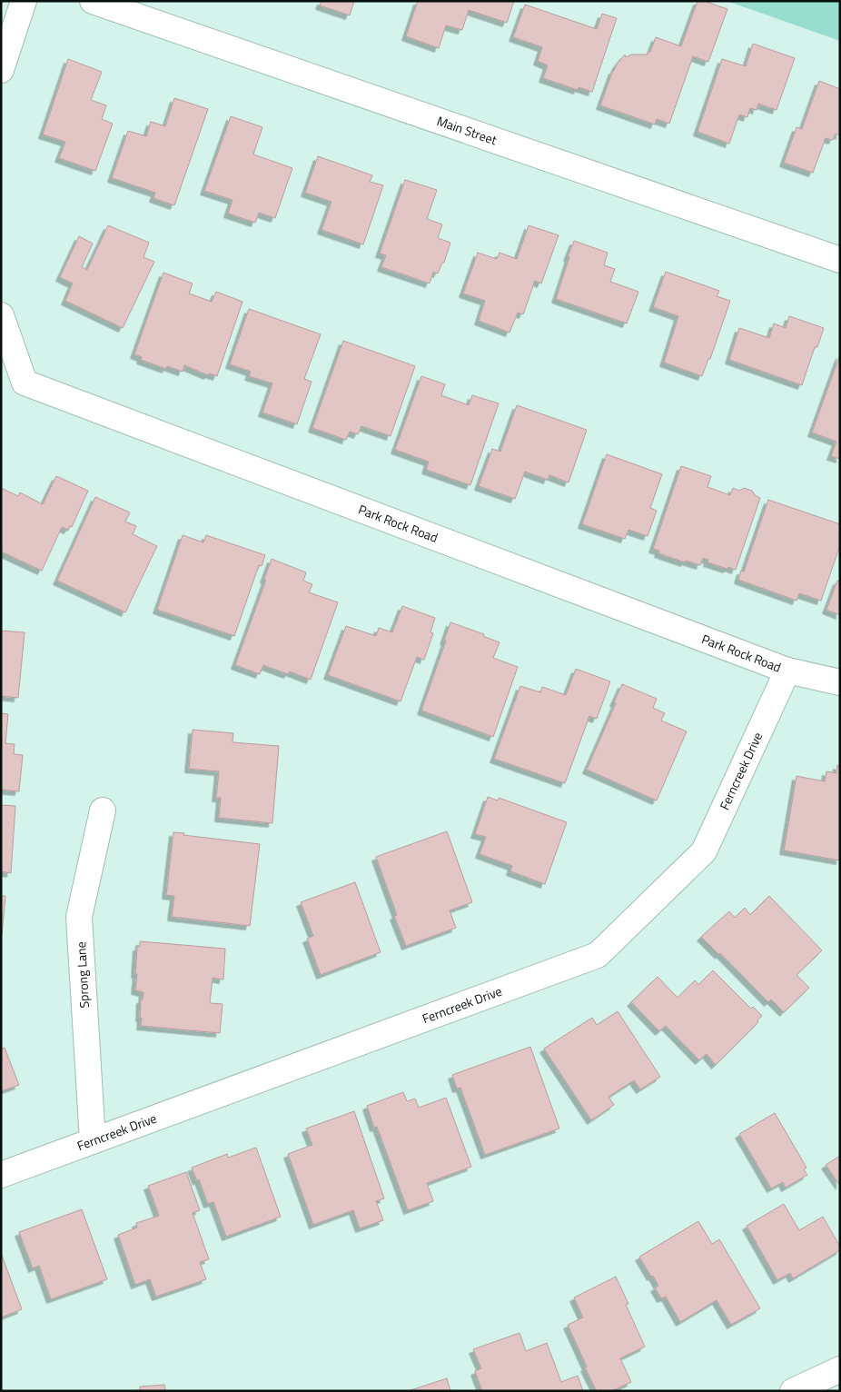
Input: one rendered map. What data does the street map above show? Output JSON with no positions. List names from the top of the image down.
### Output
{
  "streets": {
    "street": [
      "Main Street",
      "Park Rock Road",
      "Ferncreek Drive",
      "Sprong Lane"
    ]
  },
  "crossings": [
    ["Park Rock Road", "Ferncreek Drive"],
    ["Ferncreek Drive", "Sprong Lane"]
  ]
}
